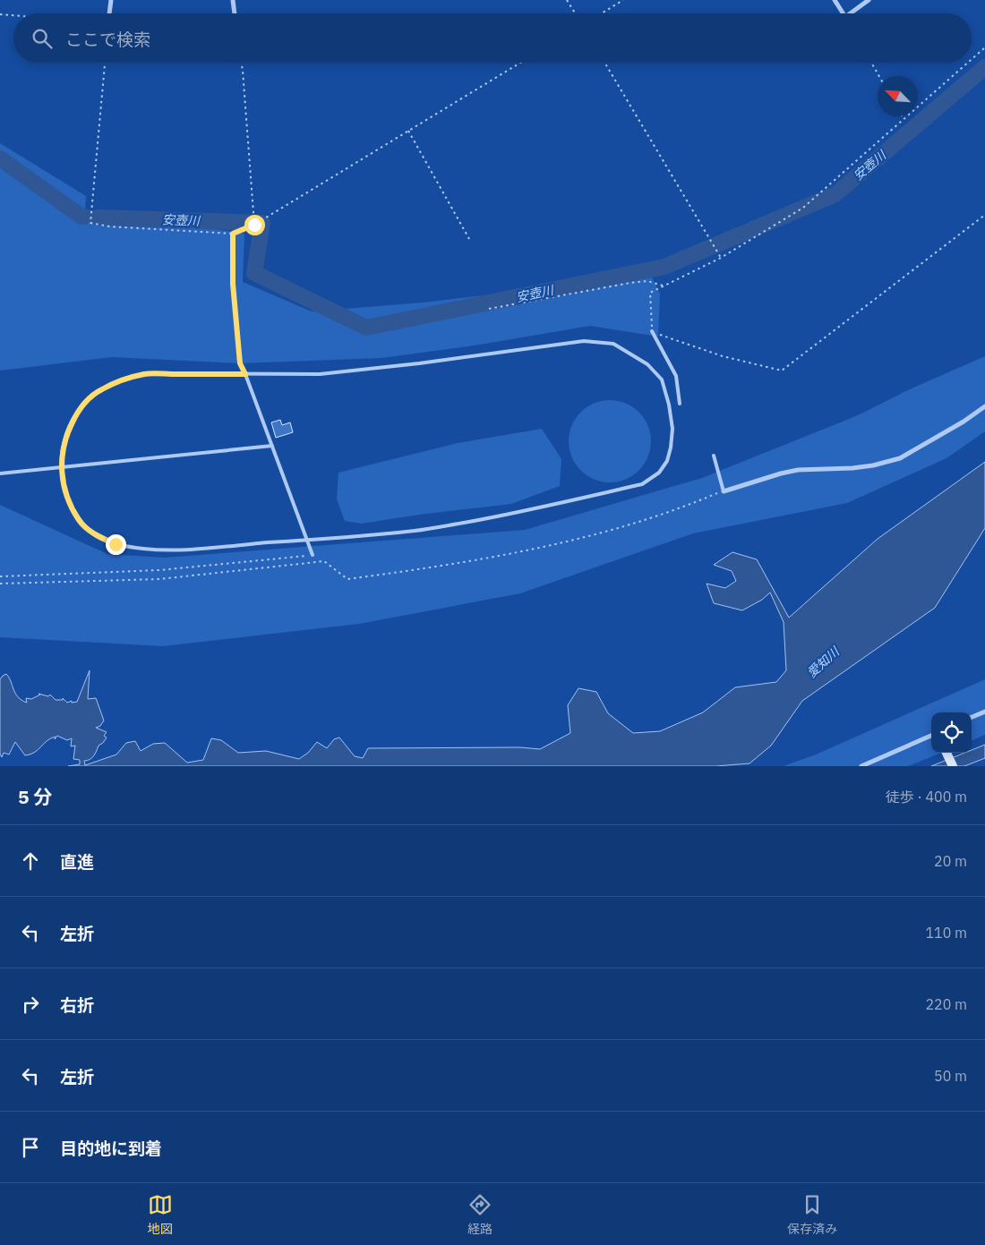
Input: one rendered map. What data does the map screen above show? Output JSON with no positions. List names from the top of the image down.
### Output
{
  "water": ["安壺川", "愛知川"],
  "north": "top left",
  "page": {
    "search": "ここで検索",
    "heading": ["5 分", "徒歩 · 400 m"],
    "list": [
      ["直進", "20 m"],
      ["左折", "110 m"],
      ["右折", "220 m"],
      ["左折", "50 m"],
      "目的地に到着"
    ],
    "nav": ["地図", "経路", "保存済み"]
  }
}
